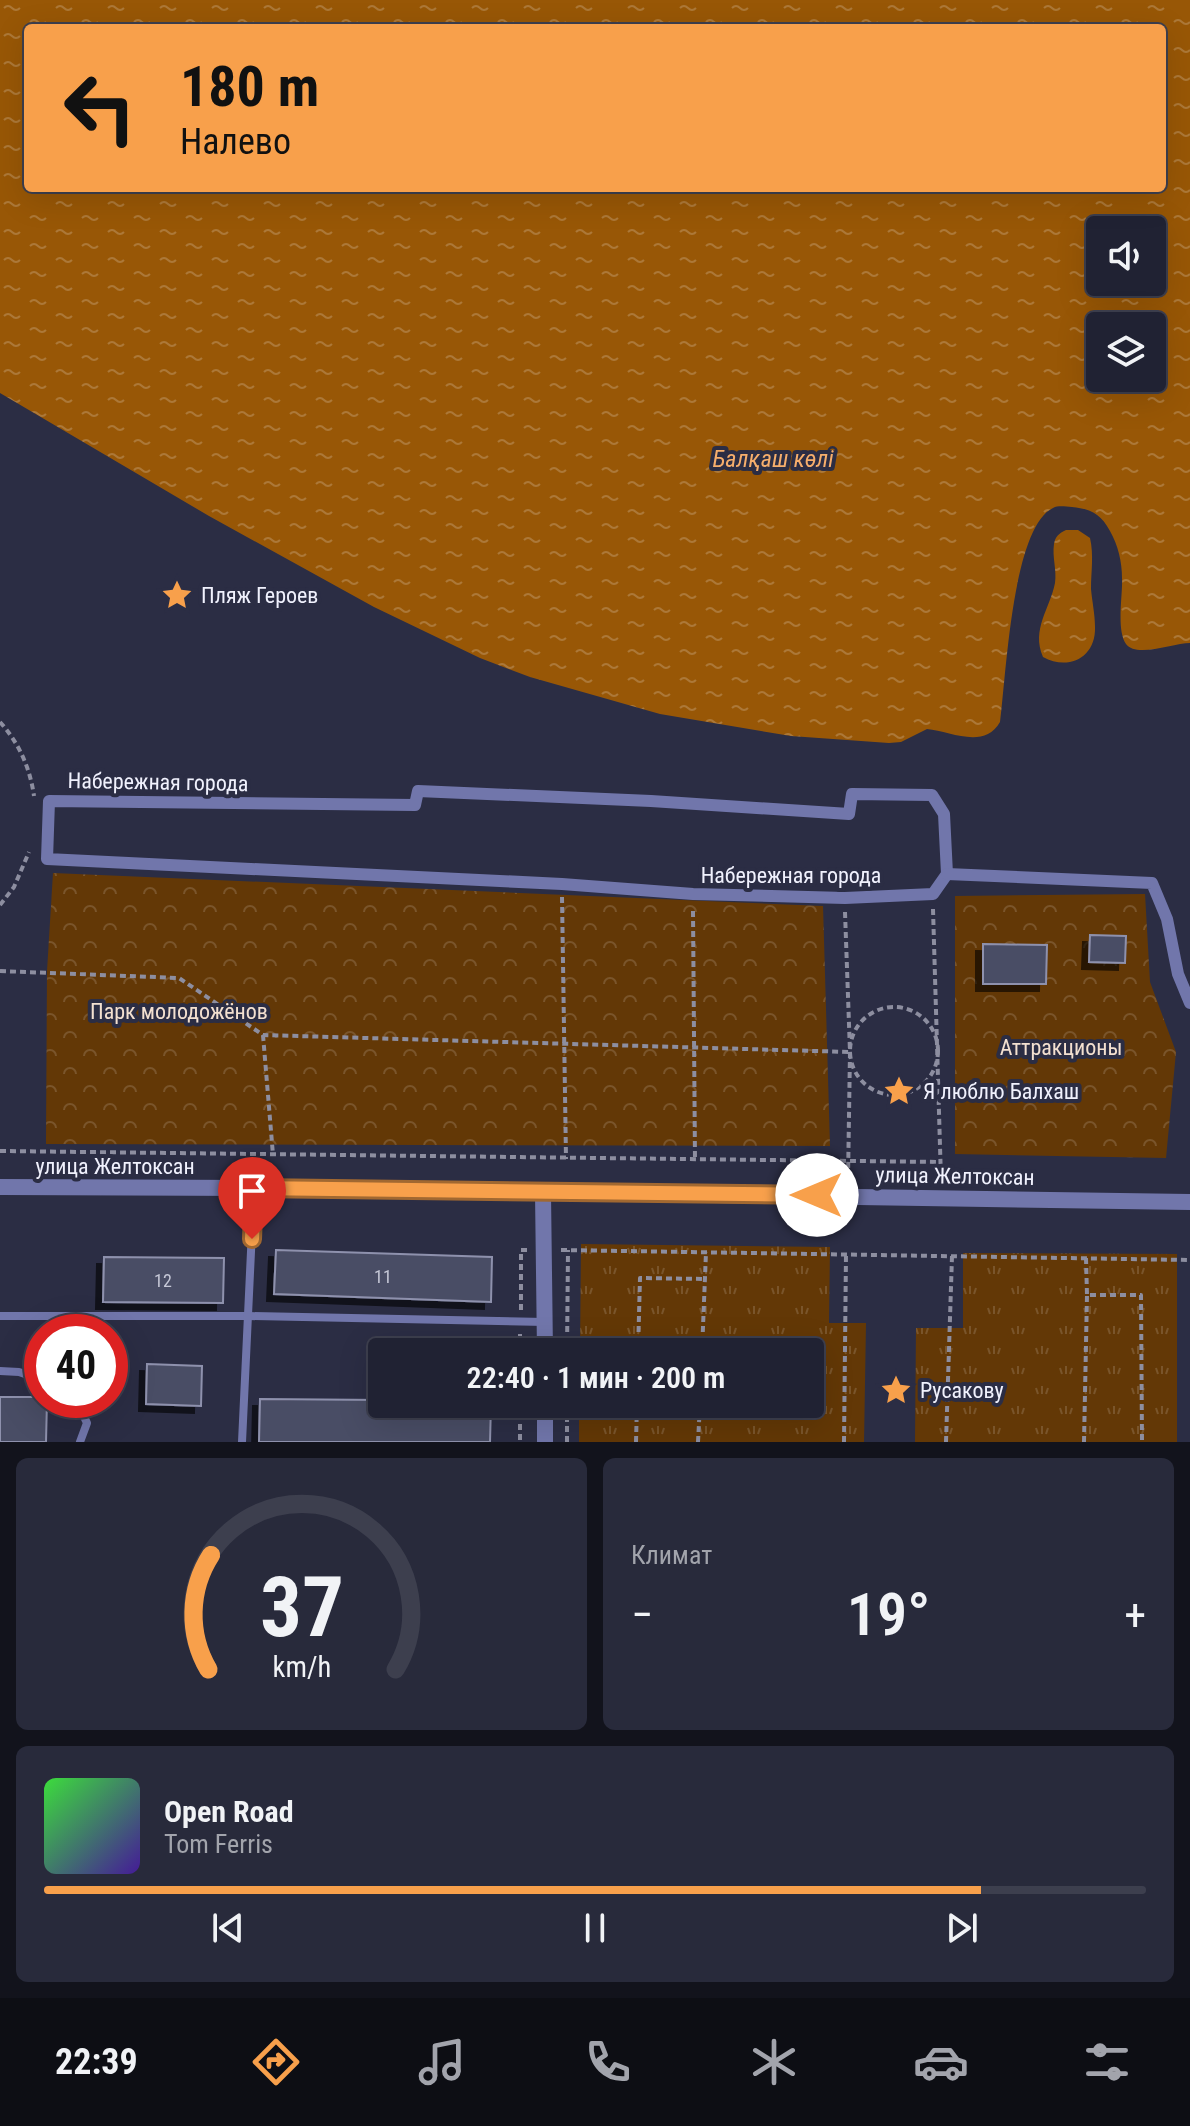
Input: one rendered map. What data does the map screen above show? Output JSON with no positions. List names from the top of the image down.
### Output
{
  "streets": {
    "street": ["Набережная города", "улица Желтоксан"]
  },
  "water": ["Балқаш көлі"],
  "parks": ["Парк молодожёнов", "Аттракционы"],
  "places": {
    "place": ["Пляж Героев", "Я люблю Балхаш", "Русакову"]
  },
  "house_numbers": ["11", "12"],
  "page": {
    "turn": ["180 m", "Налево"],
    "limit": "40",
    "trip": "22:40 · 1 мин · 200 m",
    "tile": "Климат",
    "heat": ["−", "19°", "+"],
    "song": ["Open Road", "Tom Ferris"],
    "tabs": "22:39",
    "gauge": ["37", "km/h"]
  }
}
